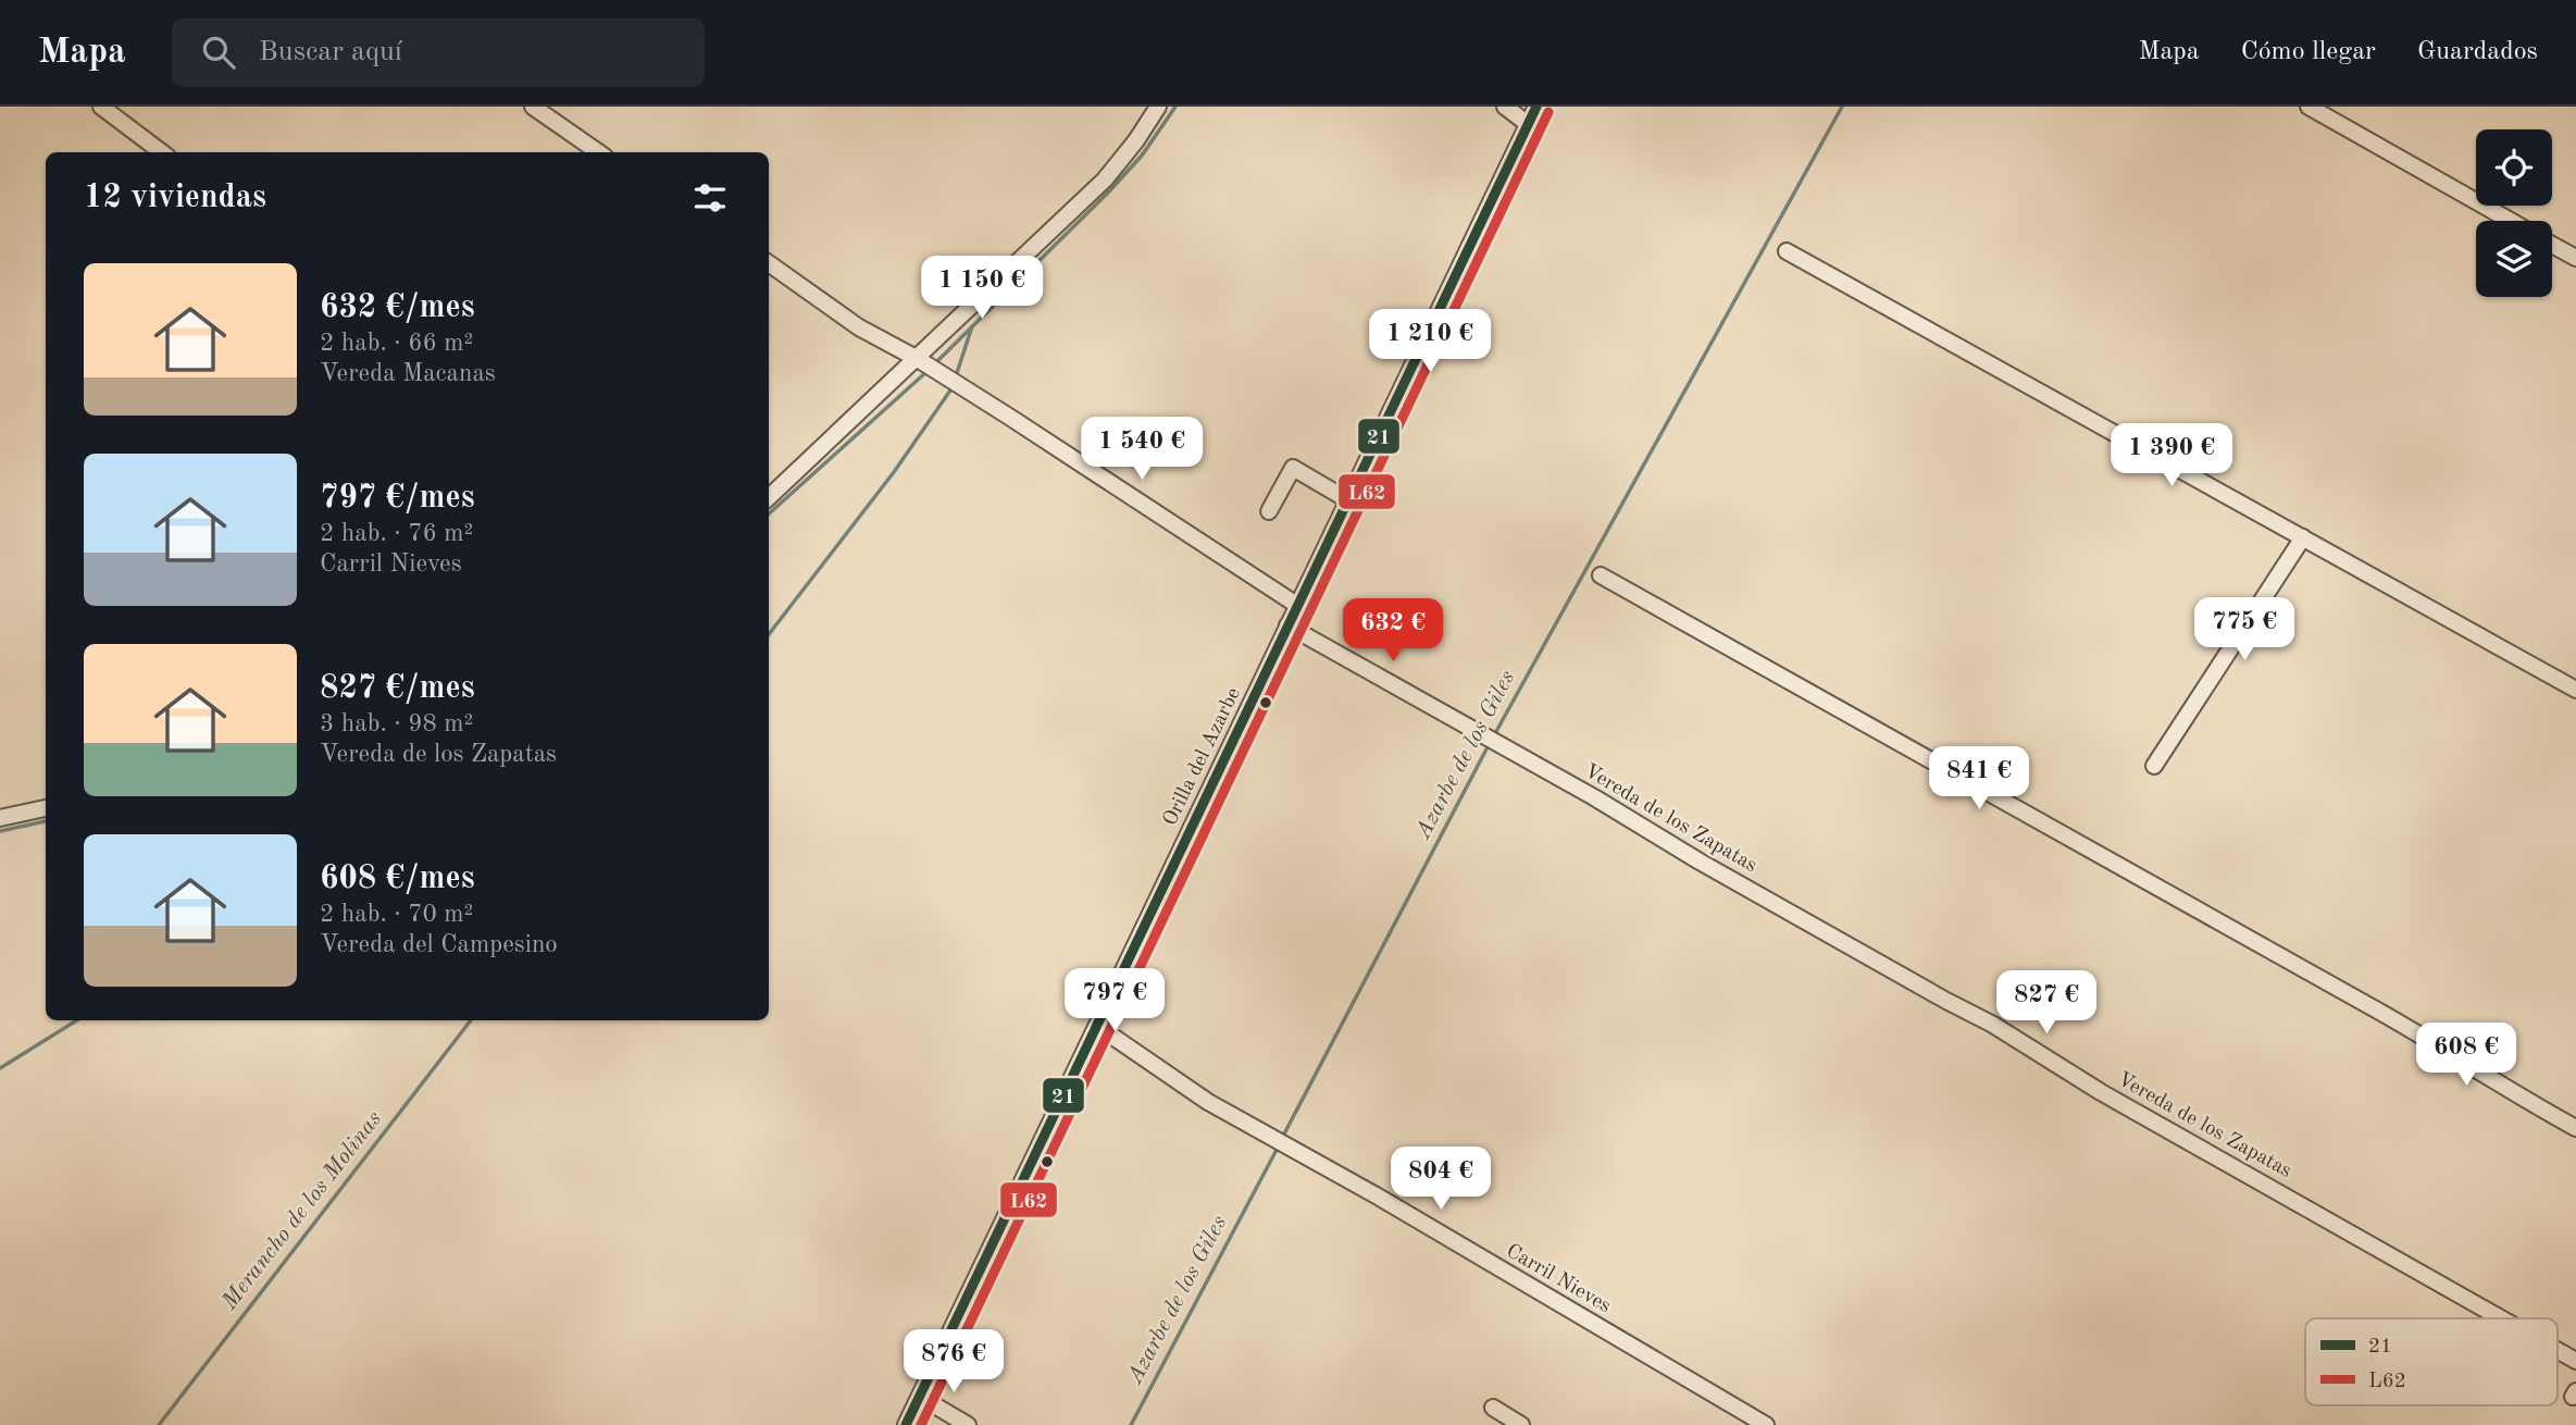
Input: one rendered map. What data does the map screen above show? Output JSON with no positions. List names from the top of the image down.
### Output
{
  "streets": {
    "street": ["Orilla del Azarbe", "Vereda de los Zapatas", "Carril Nieves"]
  },
  "crossings": [
    ["Orilla del Azarbe", "Vereda de los Zapatas"],
    ["Orilla del Azarbe", "Carril Nieves"]
  ],
  "water": ["Azarbe de los Giles", "Merancho de los Molinas"],
  "lines": ["transit line 21", "transit line L62"],
  "legend": ["21", "L62"],
  "page": {
    "header": "Mapa",
    "search": "Buscar aquí",
    "nav": ["Mapa", "Cómo llegar", "Guardados"],
    "heading": "12 viviendas",
    "list": [
      {
        "name": "632 €/mes",
        "note": "2 hab. · 66 m² · Vereda Macanas"
      },
      {
        "name": "797 €/mes",
        "note": "2 hab. · 76 m² · Carril Nieves"
      },
      {
        "name": "827 €/mes",
        "note": "3 hab. · 98 m² · Vereda de los Zapatas"
      },
      {
        "name": "608 €/mes",
        "note": "2 hab. · 70 m² · Vereda del Campesino"
      }
    ],
    "price": [
      "1 150 €",
      "1 210 €",
      "1 540 €",
      "1 390 €",
      "775 €",
      "632 €",
      "841 €",
      "797 €",
      "827 €",
      "608 €",
      "804 €",
      "876 €"
    ]
  }
}
